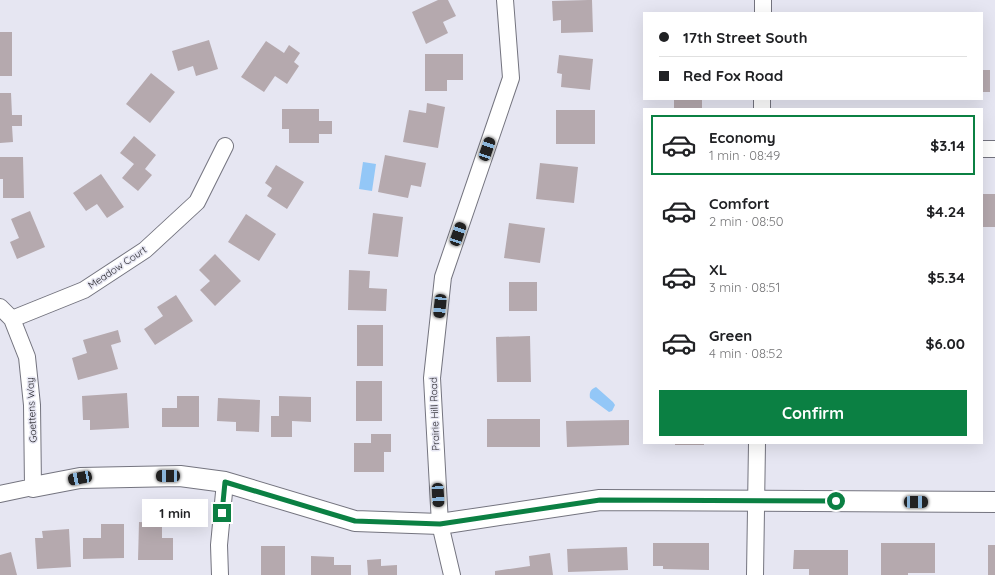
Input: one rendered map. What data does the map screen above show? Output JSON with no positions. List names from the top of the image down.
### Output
{
  "streets": {
    "street": ["Meadow Court", "Goettens Way", "Prairie Hill Road"]
  },
  "crossings": [
    ["Meadow Court", "Goettens Way"]
  ],
  "page": {
    "banner": ["17th Street South", "Red Fox Road"],
    "list": [
      {
        "name": "Economy",
        "note": "1 min · 08:49",
        "value": "$3.14"
      },
      {
        "name": "Comfort",
        "note": "2 min · 08:50",
        "value": "$4.24"
      },
      {
        "name": "XL",
        "note": "3 min · 08:51",
        "value": "$5.34"
      },
      {
        "name": "Green",
        "note": "4 min · 08:52",
        "value": "$6.00"
      }
    ],
    "buttons": "Confirm",
    "bubble": "1 min"
  }
}
